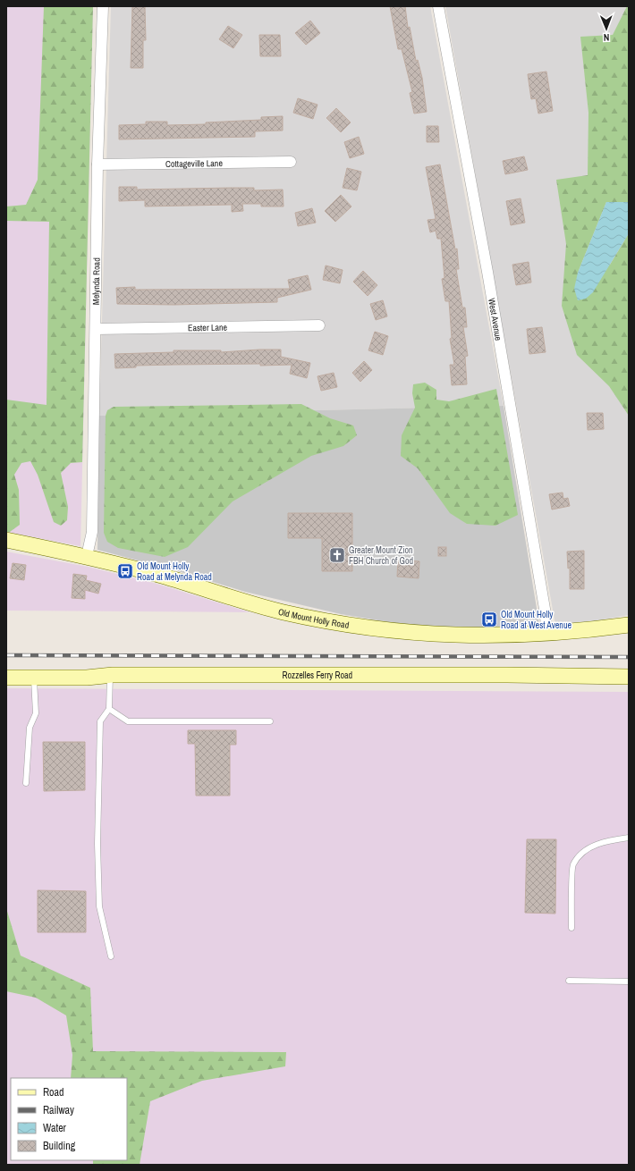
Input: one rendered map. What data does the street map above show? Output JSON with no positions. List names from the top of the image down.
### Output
{
  "streets": {
    "street": [
      "Cottageville Lane",
      "Melynda Road",
      "West Avenue",
      "Easter Lane",
      "Old Mount Holly Road",
      "Rozzelles Ferry Road"
    ]
  },
  "crossings": [
    ["Cottageville Lane", "Melynda Road"],
    ["Melynda Road", "Easter Lane"],
    ["Melynda Road", "Old Mount Holly Road"],
    ["West Avenue", "Old Mount Holly Road"]
  ],
  "places": {
    "church": ["Greater Mount Zion FBH Church of God"],
    "bus stop": ["Old Mount Holly Road at Melynda Road", "Old Mount Holly Road at West Avenue"]
  },
  "legend": [
    "Road",
    "Railway",
    "Water",
    "Building"
  ],
  "north": "bottom"
}
